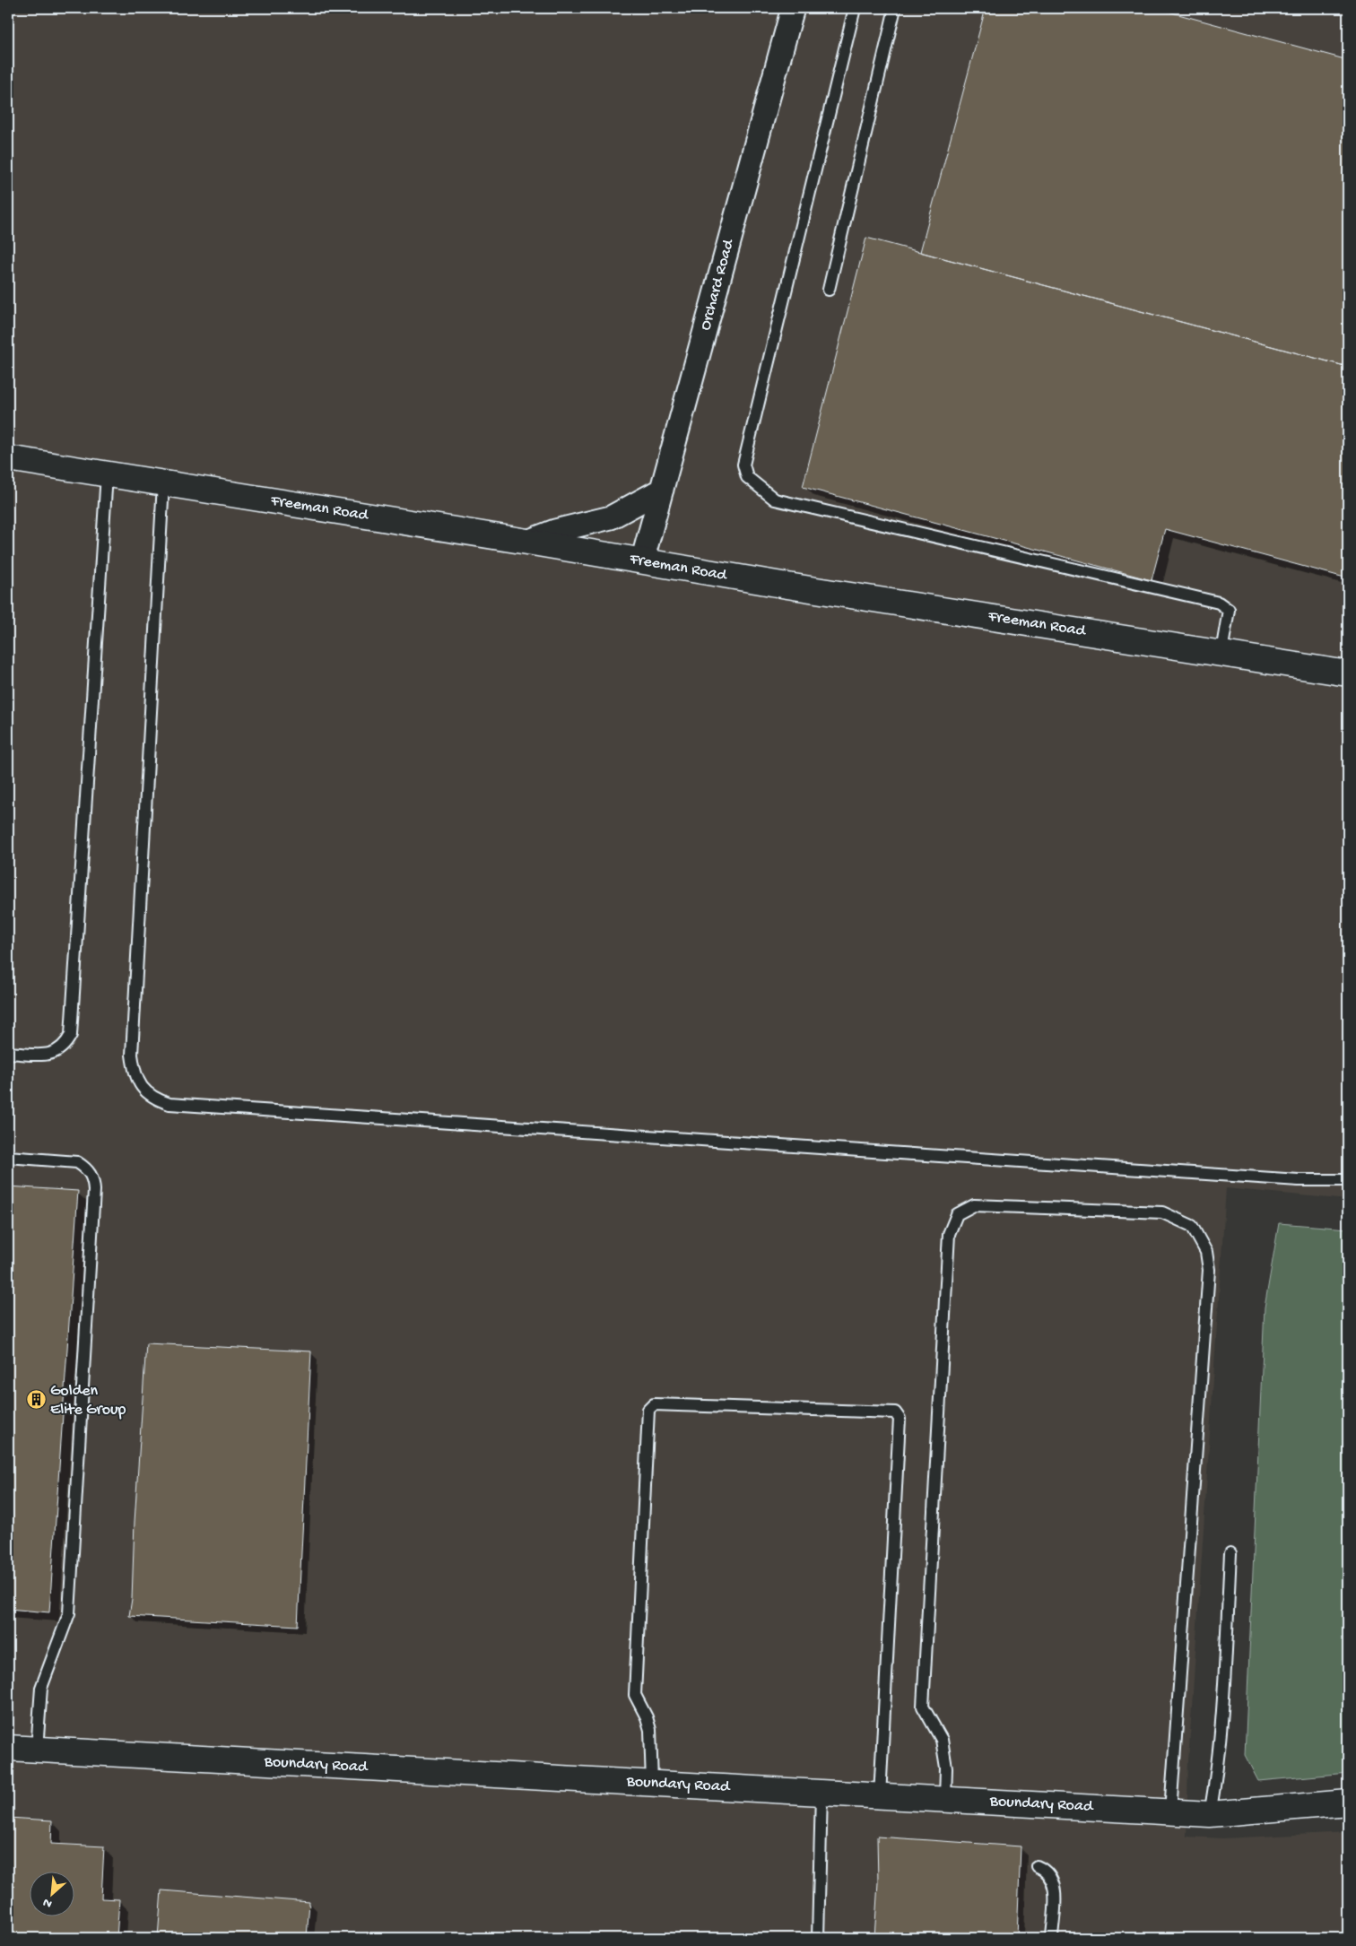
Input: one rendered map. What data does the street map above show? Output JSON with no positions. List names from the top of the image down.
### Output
{
  "streets": {
    "street": ["Orchard Road", "Freeman Road", "Boundary Road"]
  },
  "crossings": [
    ["Orchard Road", "Freeman Road"]
  ],
  "places": {
    "building": ["Golden Elite Group"]
  },
  "north": "bottom left"
}
